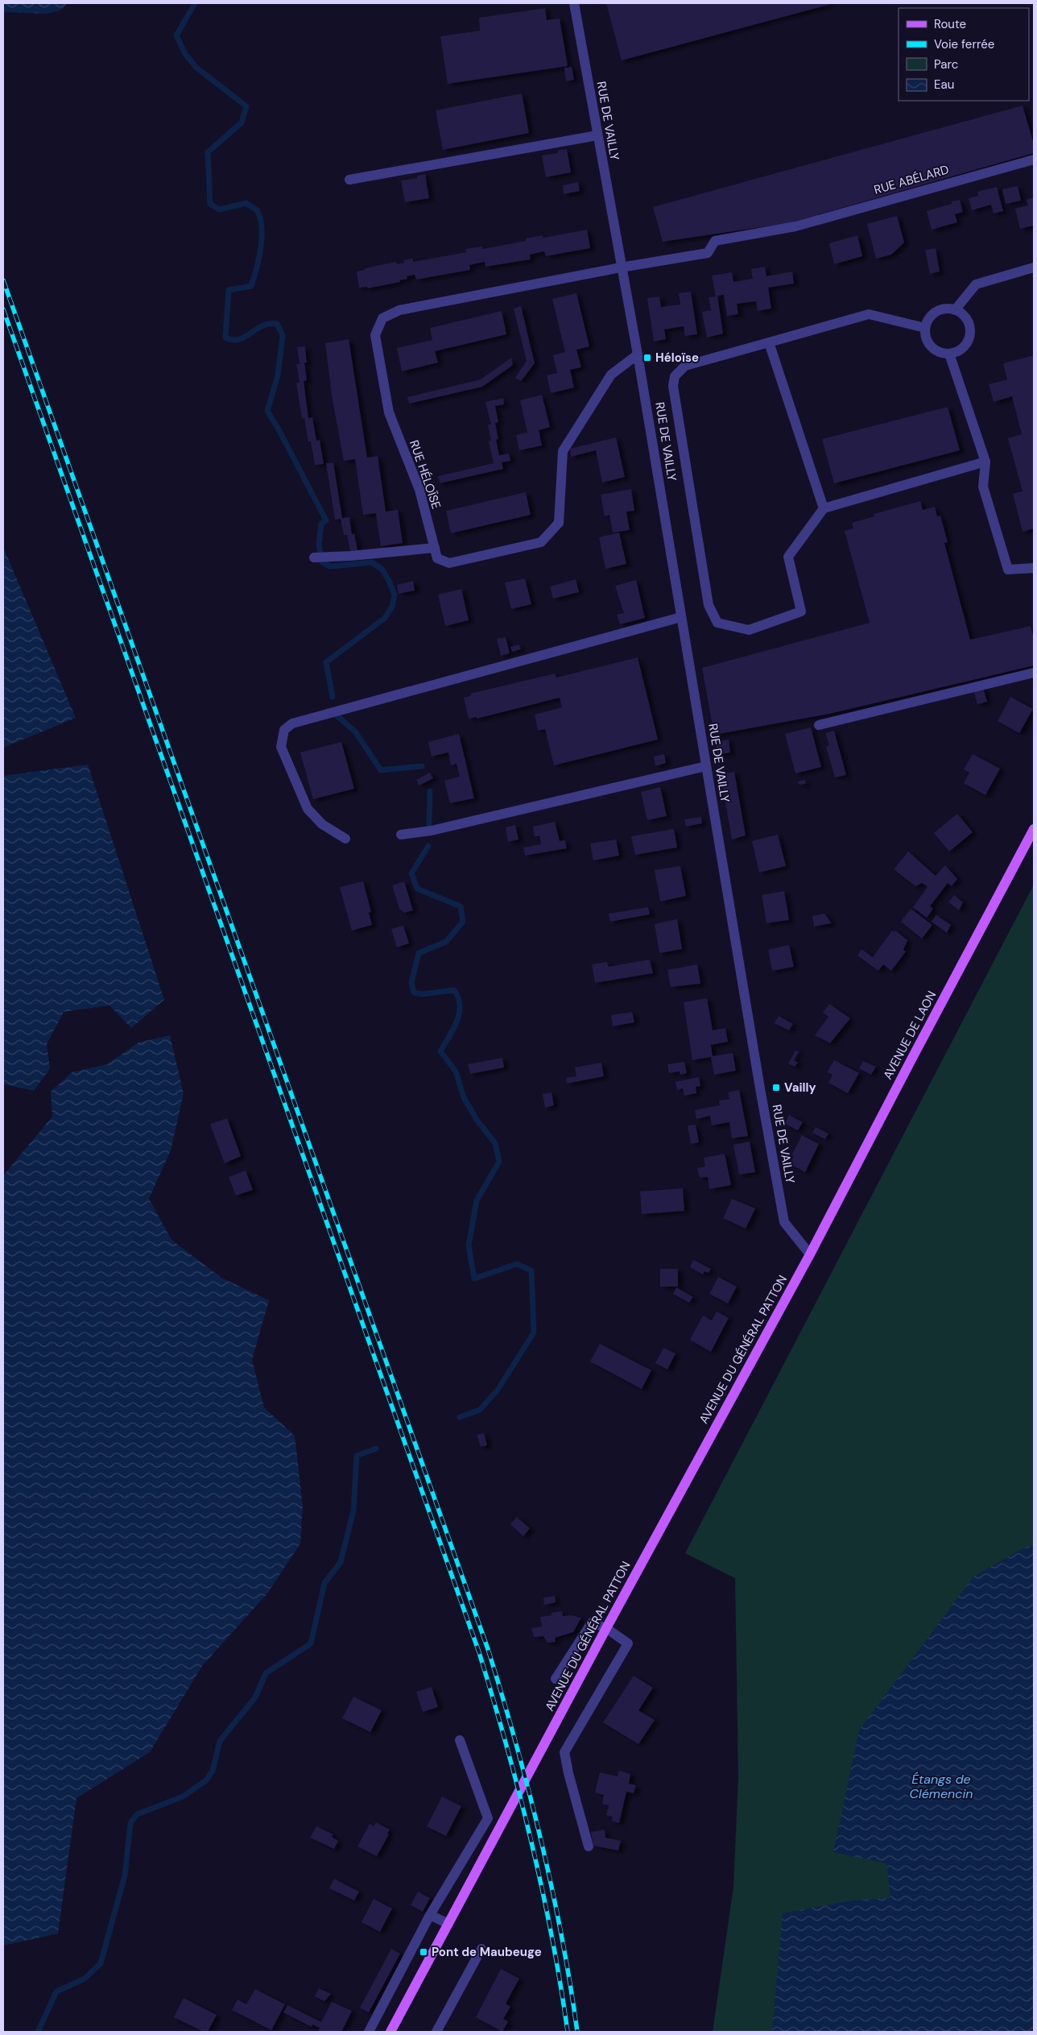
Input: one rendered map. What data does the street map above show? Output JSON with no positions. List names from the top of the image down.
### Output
{
  "streets": {
    "main road": ["AVENUE DE LAON", "AVENUE DU GÉNÉRAL PATTON"],
    "street": ["RUE DE VAILLY", "RUE ABÉLARD", "RUE HÉLOÏSE"]
  },
  "crossings": [
    ["RUE DE VAILLY", "RUE ABÉLARD"],
    ["RUE DE VAILLY", "RUE HÉLOÏSE"],
    ["RUE DE VAILLY", "AVENUE DE LAON"],
    ["RUE DE VAILLY", "AVENUE DU GÉNÉRAL PATTON"],
    ["RUE ABÉLARD", "RUE HÉLOÏSE"],
    ["AVENUE DE LAON", "AVENUE DU GÉNÉRAL PATTON"]
  ],
  "water": ["Étangs de Clémencin"],
  "places": {
    "transit": ["Héloïse", "Vailly", "Pont de Maubeuge"]
  },
  "legend": [
    "Route",
    "Voie ferrée",
    "Parc",
    "Eau"
  ]
}
